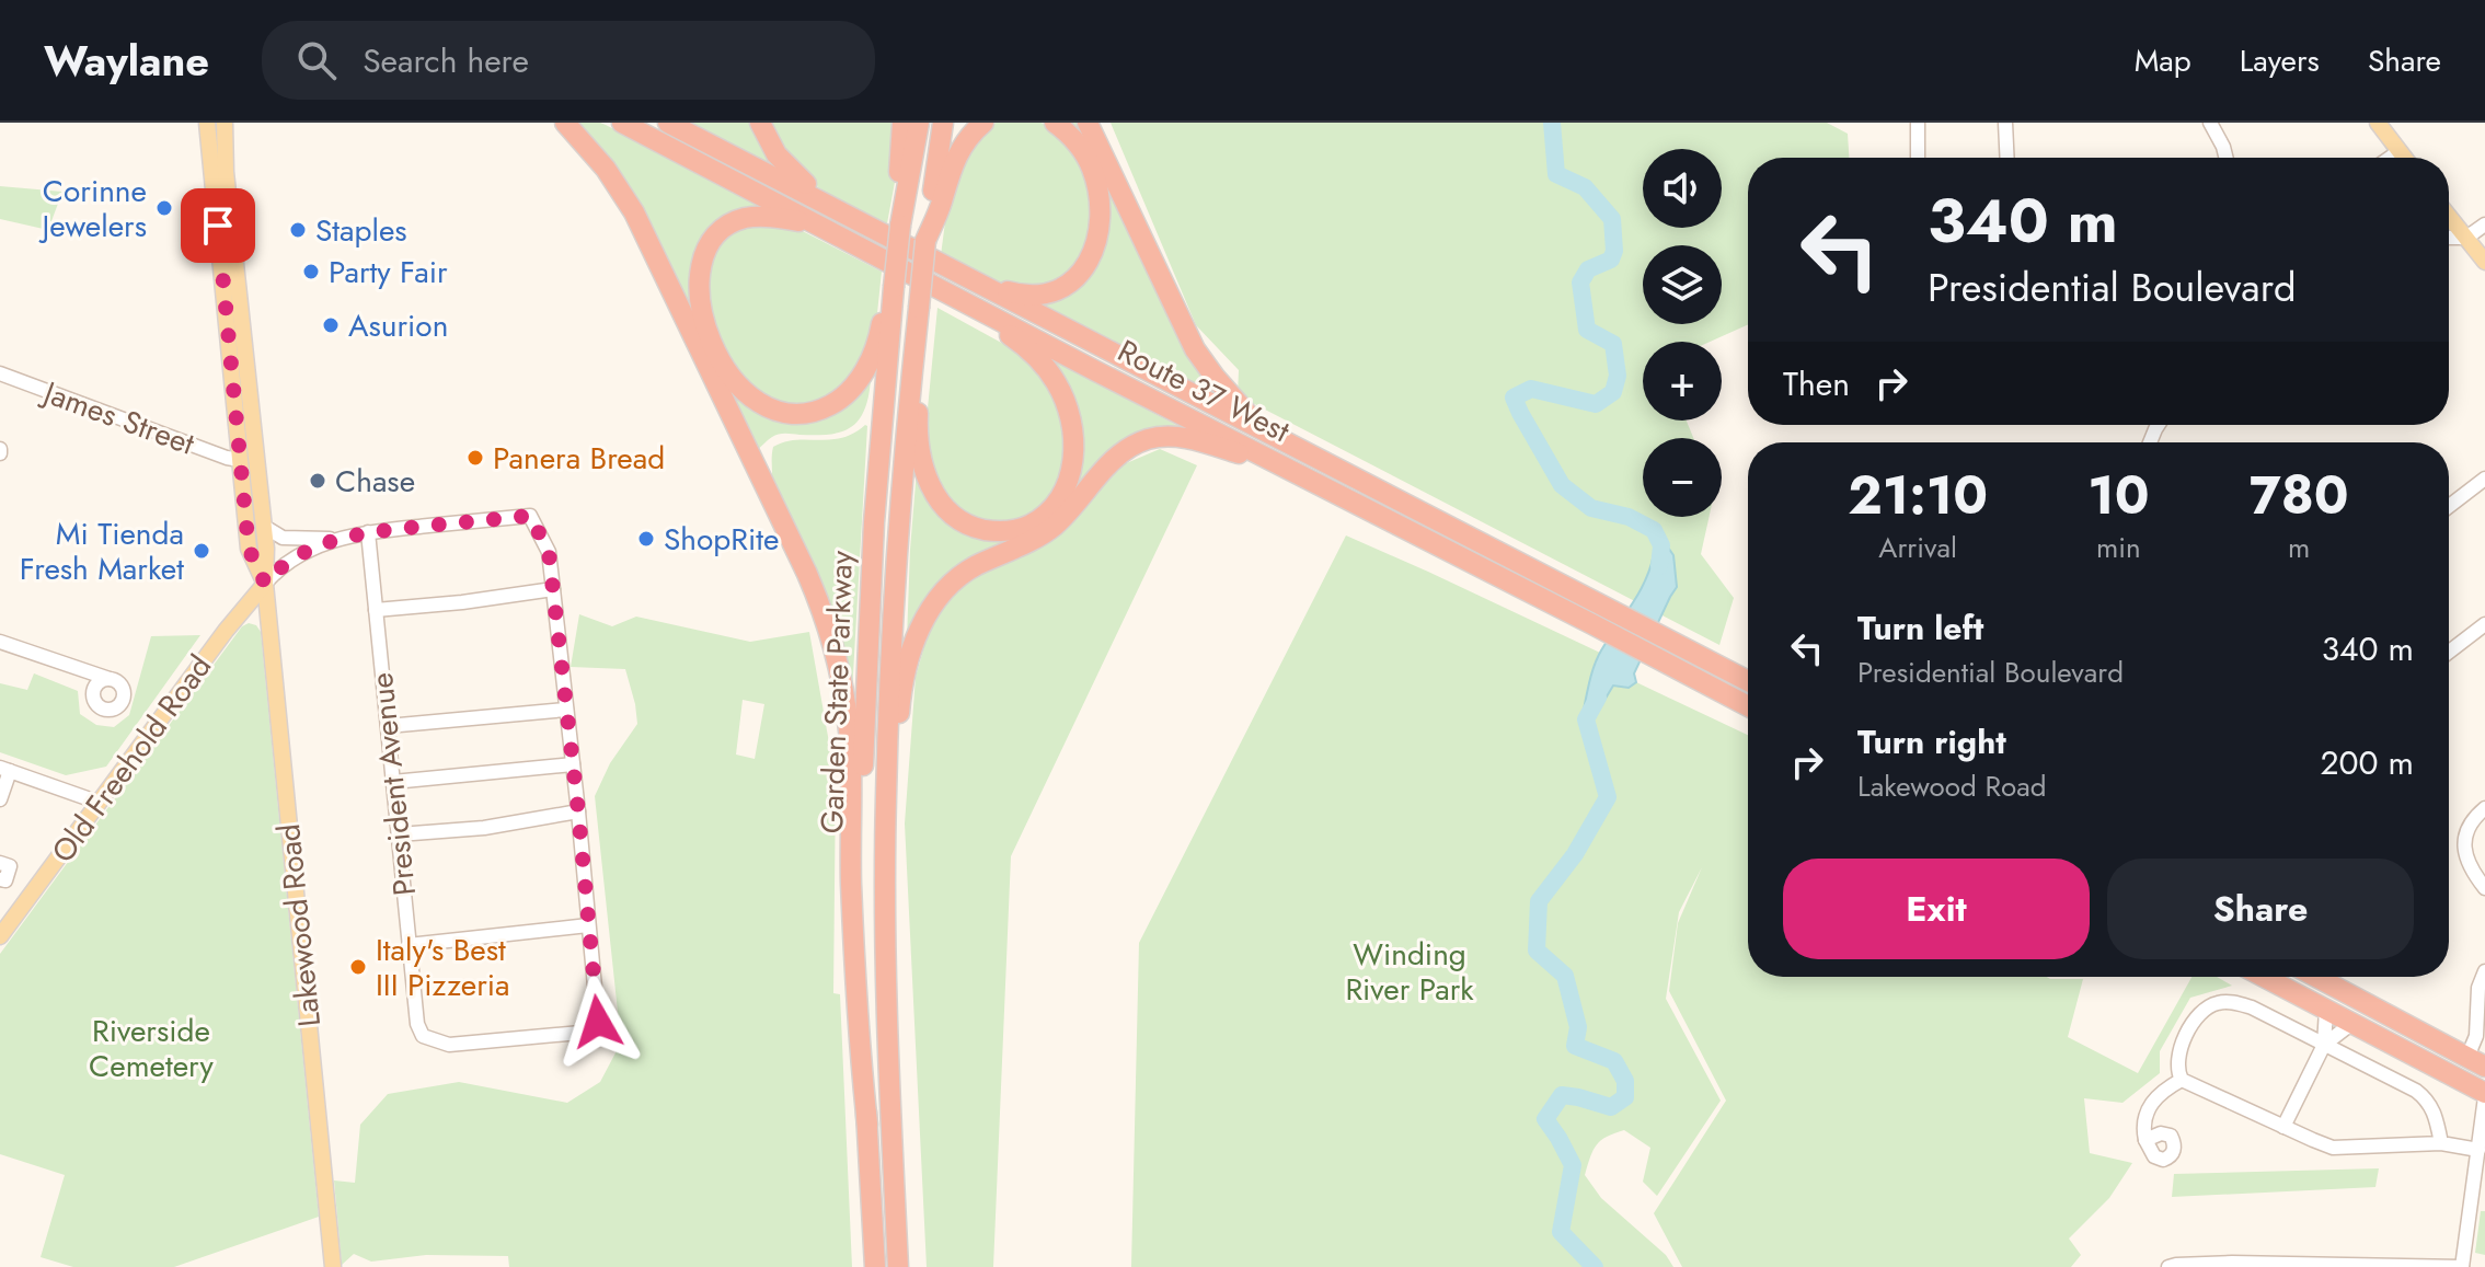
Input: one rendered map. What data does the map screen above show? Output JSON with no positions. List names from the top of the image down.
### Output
{
  "streets": {
    "highway": ["Route 37 West", "Garden State Parkway"],
    "main road": ["Old Freehold Road", "Lakewood Road"],
    "street": ["James Street", "President Avenue"]
  },
  "crossings": [
    ["James Street", "Lakewood Road"],
    ["Old Freehold Road", "Lakewood Road"]
  ],
  "parks": ["Winding River Park", "Riverside Cemetery"],
  "places": [
    "Corinne Jewelers",
    "Staples",
    "Party Fair",
    "Asurion",
    "Panera Bread",
    "Chase",
    "ShopRite",
    "Mi Tienda Fresh Market",
    "Italy's Best III Pizzeria"
  ],
  "page": {
    "header": "Waylane",
    "search": "Search here",
    "nav": ["Map", "Layers", "Share"],
    "map_buttons": ["+", "−"],
    "turn": ["340 m", "Presidential Boulevard"],
    "then": "Then",
    "eta": [
      "21:10",
      "Arrival",
      "10",
      "min",
      "780",
      "m"
    ],
    "list": [
      {
        "name": "Turn left",
        "note": "Presidential Boulevard",
        "value": "340 m"
      },
      {
        "name": "Turn right",
        "note": "Lakewood Road",
        "value": "200 m"
      }
    ],
    "buttons": ["Exit", "Share"]
  }
}
